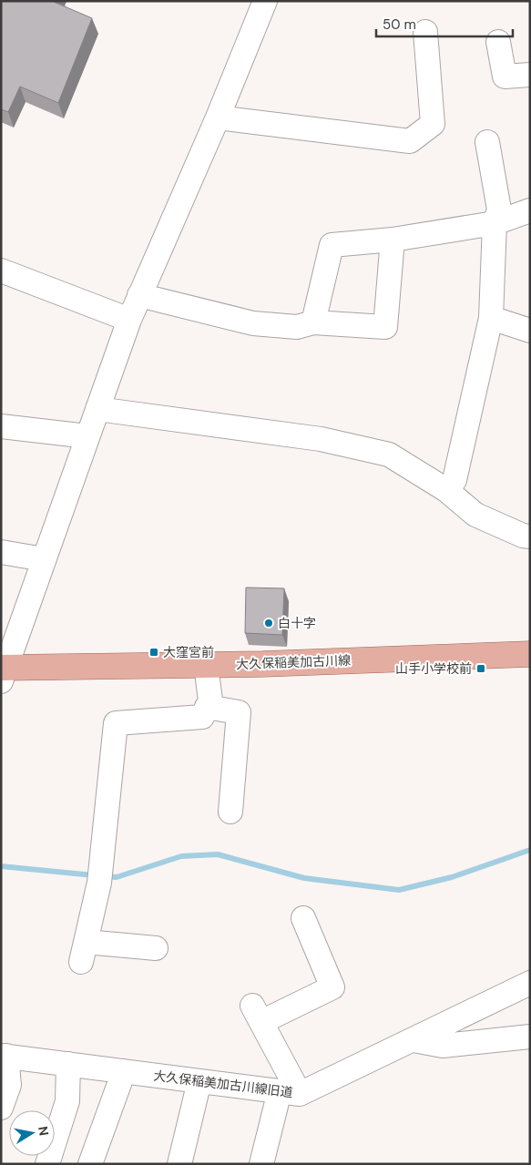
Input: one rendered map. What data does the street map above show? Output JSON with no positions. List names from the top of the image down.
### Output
{
  "streets": {
    "main road": ["大久保稲美加古川線"],
    "street": ["大久保稲美加古川線旧道"]
  },
  "places": {
    "other": ["白十字"],
    "transit": ["大窪宮前", "山手小学校前"]
  },
  "scale_bar": "50 m",
  "north": "right"
}
